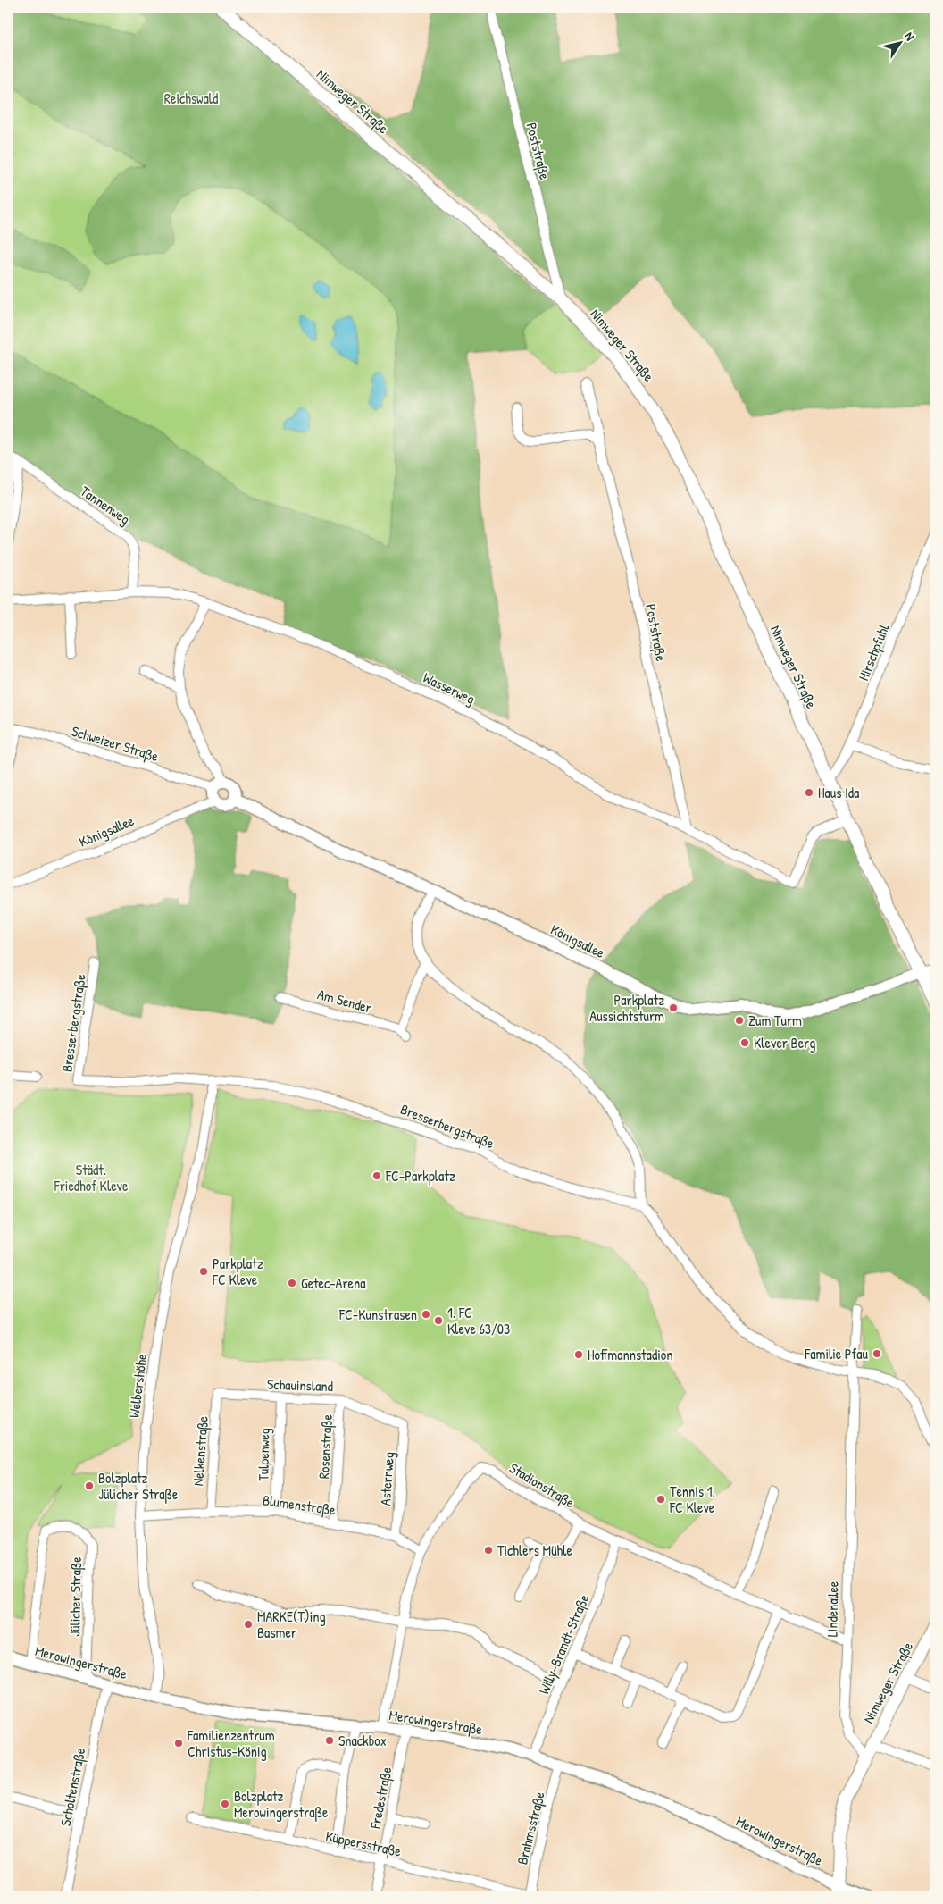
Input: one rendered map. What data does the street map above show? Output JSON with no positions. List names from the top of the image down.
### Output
{
  "streets": {
    "main road": ["Nimweger Straße"],
    "street": [
      "Poststraße",
      "Tannenweg",
      "Hirschpfuhl",
      "Wasserweg",
      "Schweizer Straße",
      "Königsallee",
      "Am Sender",
      "Bresserbergstraße",
      "Schauinsland",
      "Welbershöhe",
      "Rosenstraße",
      "Nelkenstraße",
      "Tulpenweg",
      "Asternweg",
      "Stadionstraße",
      "Blumenstraße",
      "Jülicher Straße",
      "Lindenallee",
      "Willy-Brandt-Straße",
      "Merowingerstraße",
      "Scholtenstraße",
      "Fredestraße",
      "Brahmsstraße",
      "Küppersstraße"
    ]
  },
  "crossings": [
    ["Nimweger Straße", "Poststraße"],
    ["Nimweger Straße", "Hirschpfuhl"],
    ["Nimweger Straße", "Wasserweg"],
    ["Nimweger Straße", "Königsallee"],
    ["Nimweger Straße", "Lindenallee"],
    ["Poststraße", "Wasserweg"],
    ["Tannenweg", "Wasserweg"],
    ["Schweizer Straße", "Königsallee"],
    ["Bresserbergstraße", "Welbershöhe"],
    ["Schauinsland", "Rosenstraße"],
    ["Schauinsland", "Nelkenstraße"],
    ["Schauinsland", "Tulpenweg"],
    ["Schauinsland", "Asternweg"],
    ["Welbershöhe", "Blumenstraße"],
    ["Welbershöhe", "Merowingerstraße"],
    ["Rosenstraße", "Blumenstraße"],
    ["Nelkenstraße", "Blumenstraße"],
    ["Tulpenweg", "Blumenstraße"],
    ["Asternweg", "Blumenstraße"],
    ["Stadionstraße", "Blumenstraße"],
    ["Stadionstraße", "Lindenallee"],
    ["Stadionstraße", "Willy-Brandt-Straße"],
    ["Stadionstraße", "Merowingerstraße"],
    ["Jülicher Straße", "Merowingerstraße"],
    ["Willy-Brandt-Straße", "Merowingerstraße"],
    ["Merowingerstraße", "Scholtenstraße"],
    ["Merowingerstraße", "Fredestraße"],
    ["Merowingerstraße", "Brahmsstraße"],
    ["Fredestraße", "Küppersstraße"],
    ["Brahmsstraße", "Küppersstraße"]
  ],
  "parks": ["Reichswald", "Städt. Friedhof Kleve"],
  "places": [
    "Haus Ida",
    "Parkplatz Aussichtsturm",
    "Zum Turm",
    "Klever Berg",
    "FC-Parkplatz",
    "Parkplatz FC Kleve",
    "Getec-Arena",
    "FC-Kunstrasen",
    "1. FC Kleve 63/03",
    "Familie Pfau",
    "Hoffmannstadion",
    "Bolzplatz Jülicher Straße",
    "Tennis 1. FC Kleve",
    "Tichlers Mühle",
    "MARKE(T)ing Basmer",
    "Snackbox",
    "Familienzentrum Christus-König",
    "Bolzplatz Merowingerstraße"
  ],
  "north": "top right"
}
